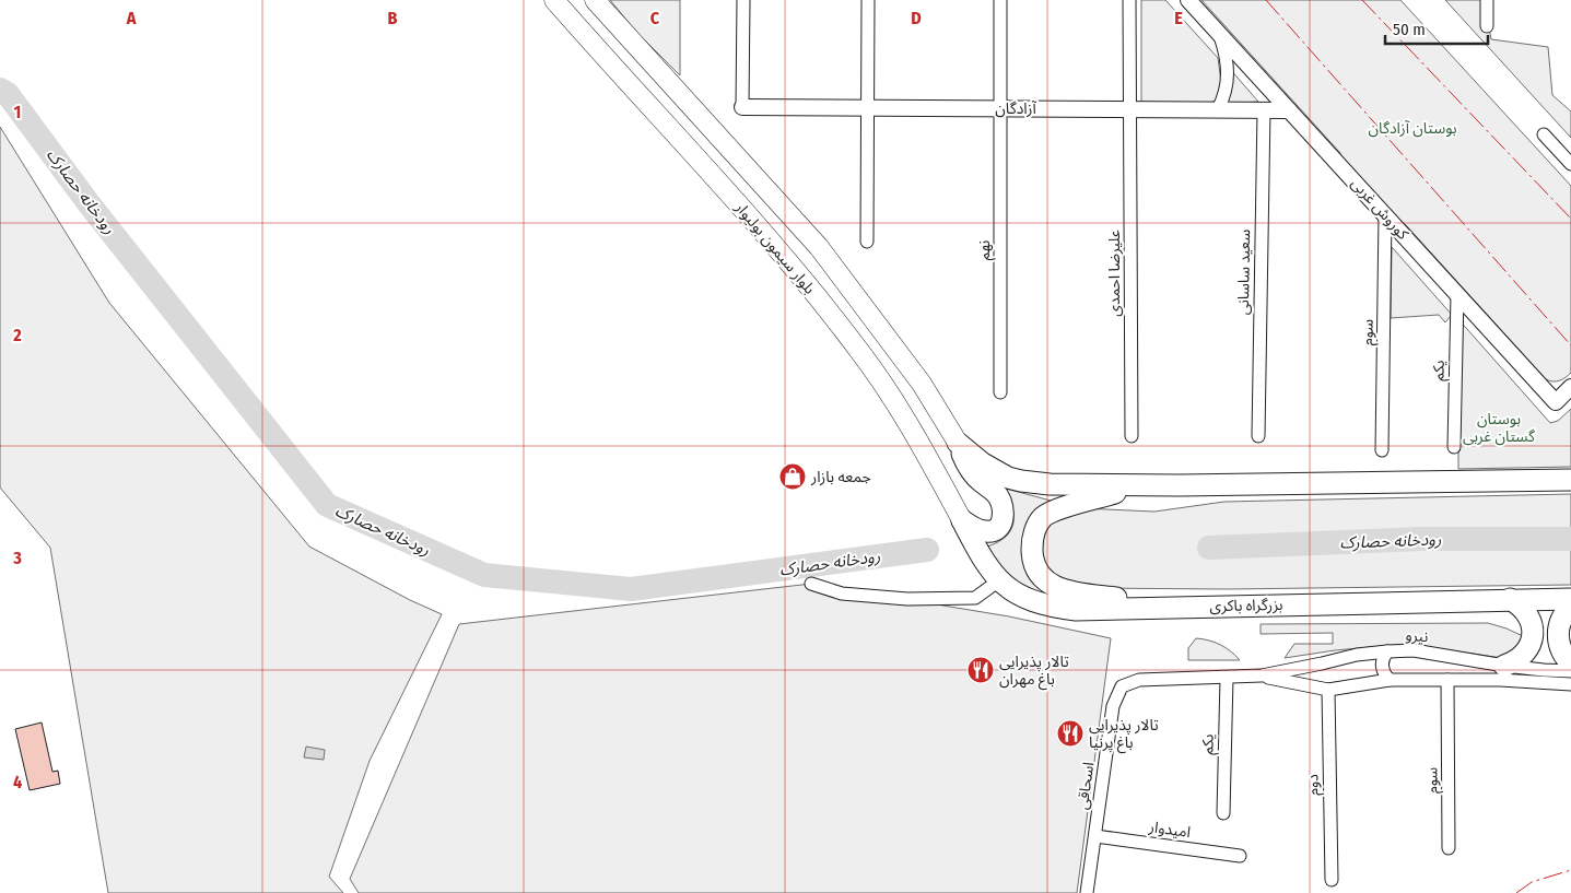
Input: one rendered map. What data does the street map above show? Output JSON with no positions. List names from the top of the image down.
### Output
{
  "streets": {
    "highway": ["بزرگراه باکری"],
    "main road": ["بلوار سیمون بولیوار"],
    "street": [
      "آزادگان",
      "کوروش غربی",
      "نهم",
      "سعید ساسانی",
      "علیرضا احمدی",
      "سوم",
      "یکم",
      "نیرو",
      "دوم",
      "اسحاقی",
      "امیدوار"
    ]
  },
  "crossings": [
    ["آزادگان", "کوروش غربی"],
    ["آزادگان", "نهم"],
    ["آزادگان", "سعید ساسانی"],
    ["آزادگان", "علیرضا احمدی"],
    ["کوروش غربی", "سوم"],
    ["کوروش غربی", "یکم"],
    ["بلوار سیمون بولیوار", "بزرگراه باکری"],
    ["سوم", "نیرو"],
    ["یکم", "نیرو"],
    ["نیرو", "دوم"],
    ["نیرو", "اسحاقی"],
    ["اسحاقی", "امیدوار"]
  ],
  "water": ["رودخانه حصارک"],
  "parks": ["بوستان آزادگان", "بوستان گستان غربی"],
  "places": {
    "shop": ["جمعه بازار"],
    "restaurant": ["تالار پذیرایی باغ مهران", "تالار پذیرایی باغ پرنیا"]
  },
  "scale_bar": "50 m",
  "grid": {
    "columns": [
      "A",
      "B",
      "C",
      "D",
      "E"
    ],
    "rows": [
      "1",
      "2",
      "3",
      "4"
    ]
  }
}
